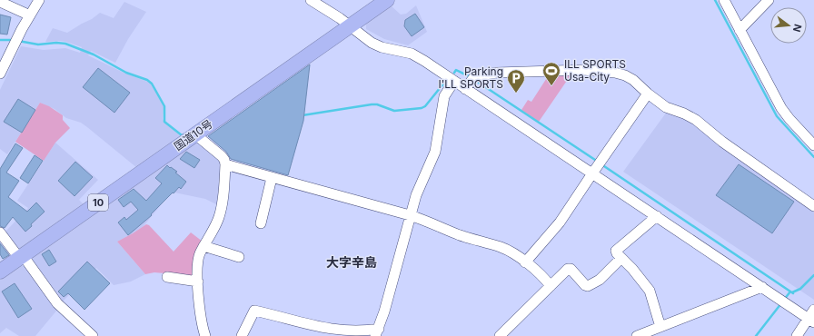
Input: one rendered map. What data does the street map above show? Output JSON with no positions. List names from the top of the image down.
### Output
{
  "streets": {
    "highway": ["国道10号", "10"]
  },
  "districts": ["大字辛島"],
  "places": {
    "sports": ["ILL SPORTS Usa-City"],
    "parking": ["Parking I'LL SPORTS"]
  },
  "north": "right"
}
